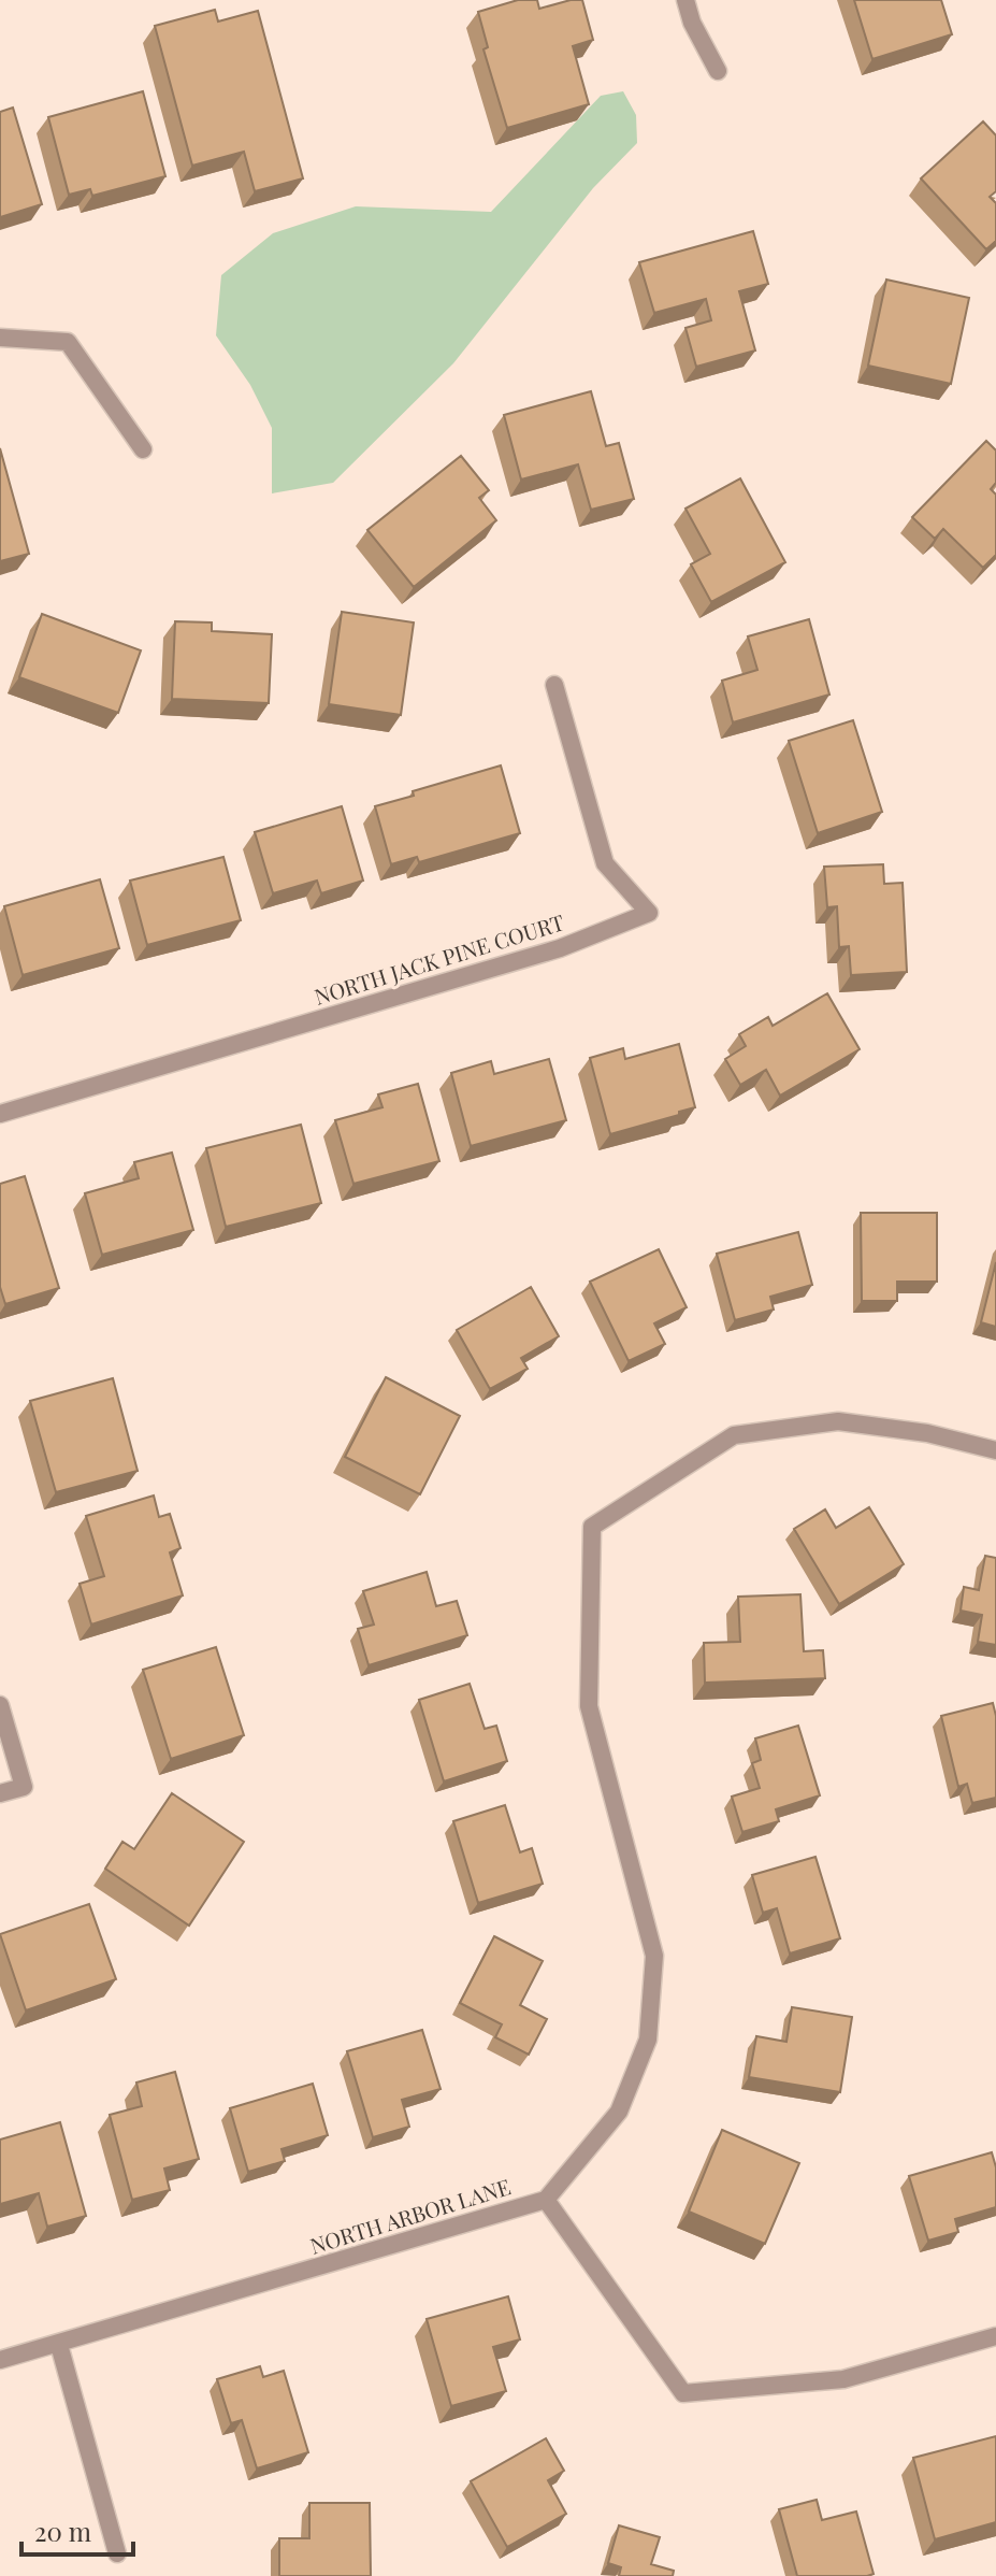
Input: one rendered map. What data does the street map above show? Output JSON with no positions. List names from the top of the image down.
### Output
{
  "streets": {
    "street": ["NORTH JACK PINE COURT", "NORTH ARBOR LANE"]
  },
  "scale_bar": "20 m"
}
